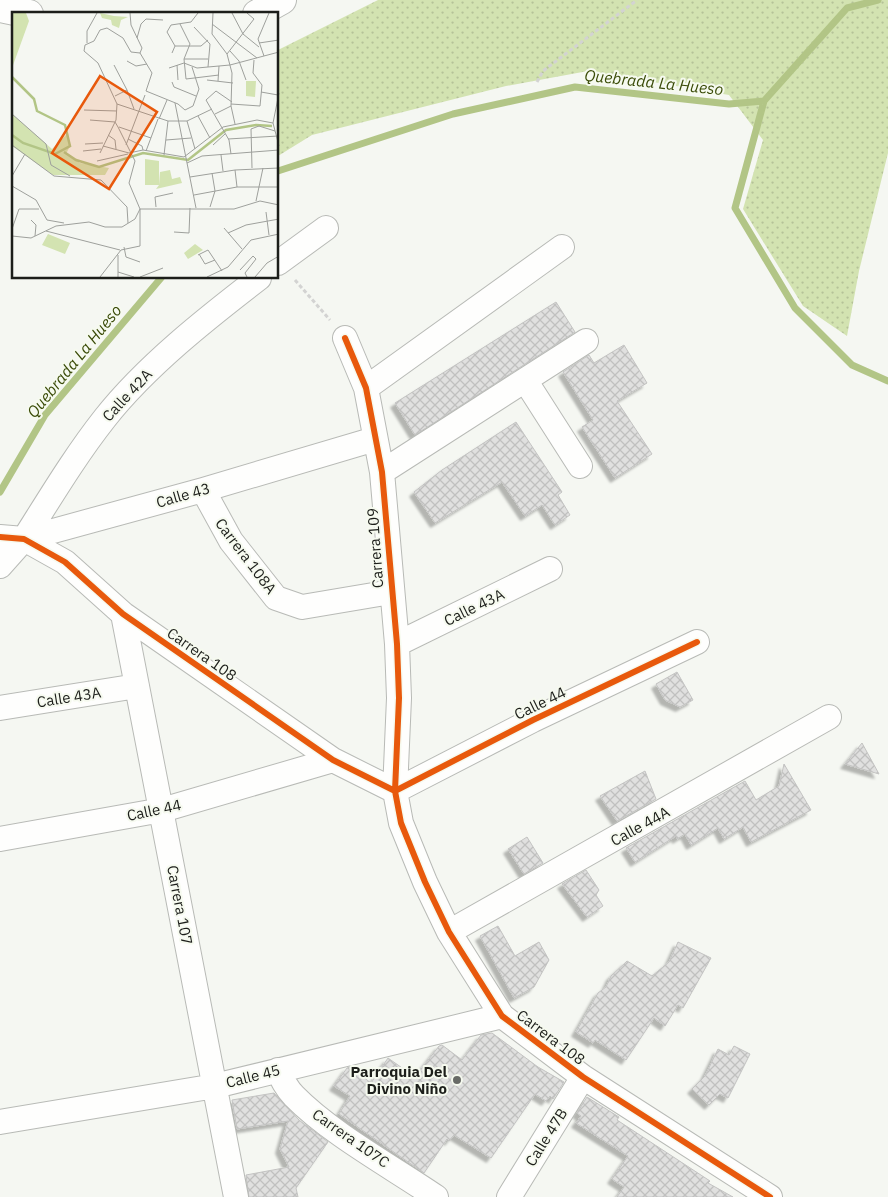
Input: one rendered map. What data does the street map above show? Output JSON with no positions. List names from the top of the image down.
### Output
{
  "streets": {
    "street": [
      "Calle 42A",
      "Calle 43",
      "Carrera 109",
      "Carrera 108A",
      "Calle 43A",
      "Carrera 108",
      "Calle 44",
      "Calle 44A",
      "Carrera 107",
      "Calle 45",
      "Calle 47B",
      "Carrera 107C"
    ]
  },
  "crossings": [
    ["Calle 42A", "Calle 43"],
    ["Calle 42A", "Carrera 108"],
    ["Calle 43", "Carrera 109"],
    ["Calle 43", "Carrera 108A"],
    ["Calle 43", "Carrera 108"],
    ["Carrera 109", "Carrera 108A"],
    ["Carrera 109", "Calle 43A"],
    ["Carrera 109", "Carrera 108"],
    ["Calle 43A", "Carrera 107"],
    ["Carrera 108", "Calle 44"],
    ["Carrera 108", "Calle 44A"],
    ["Carrera 108", "Carrera 107"],
    ["Carrera 108", "Calle 45"],
    ["Carrera 108", "Calle 47B"],
    ["Calle 44", "Carrera 107"],
    ["Carrera 107", "Calle 45"],
    ["Calle 45", "Carrera 107C"]
  ],
  "water": ["Quebrada La Hueso"],
  "places": ["Parroquia Del Divino Niño"]
}
